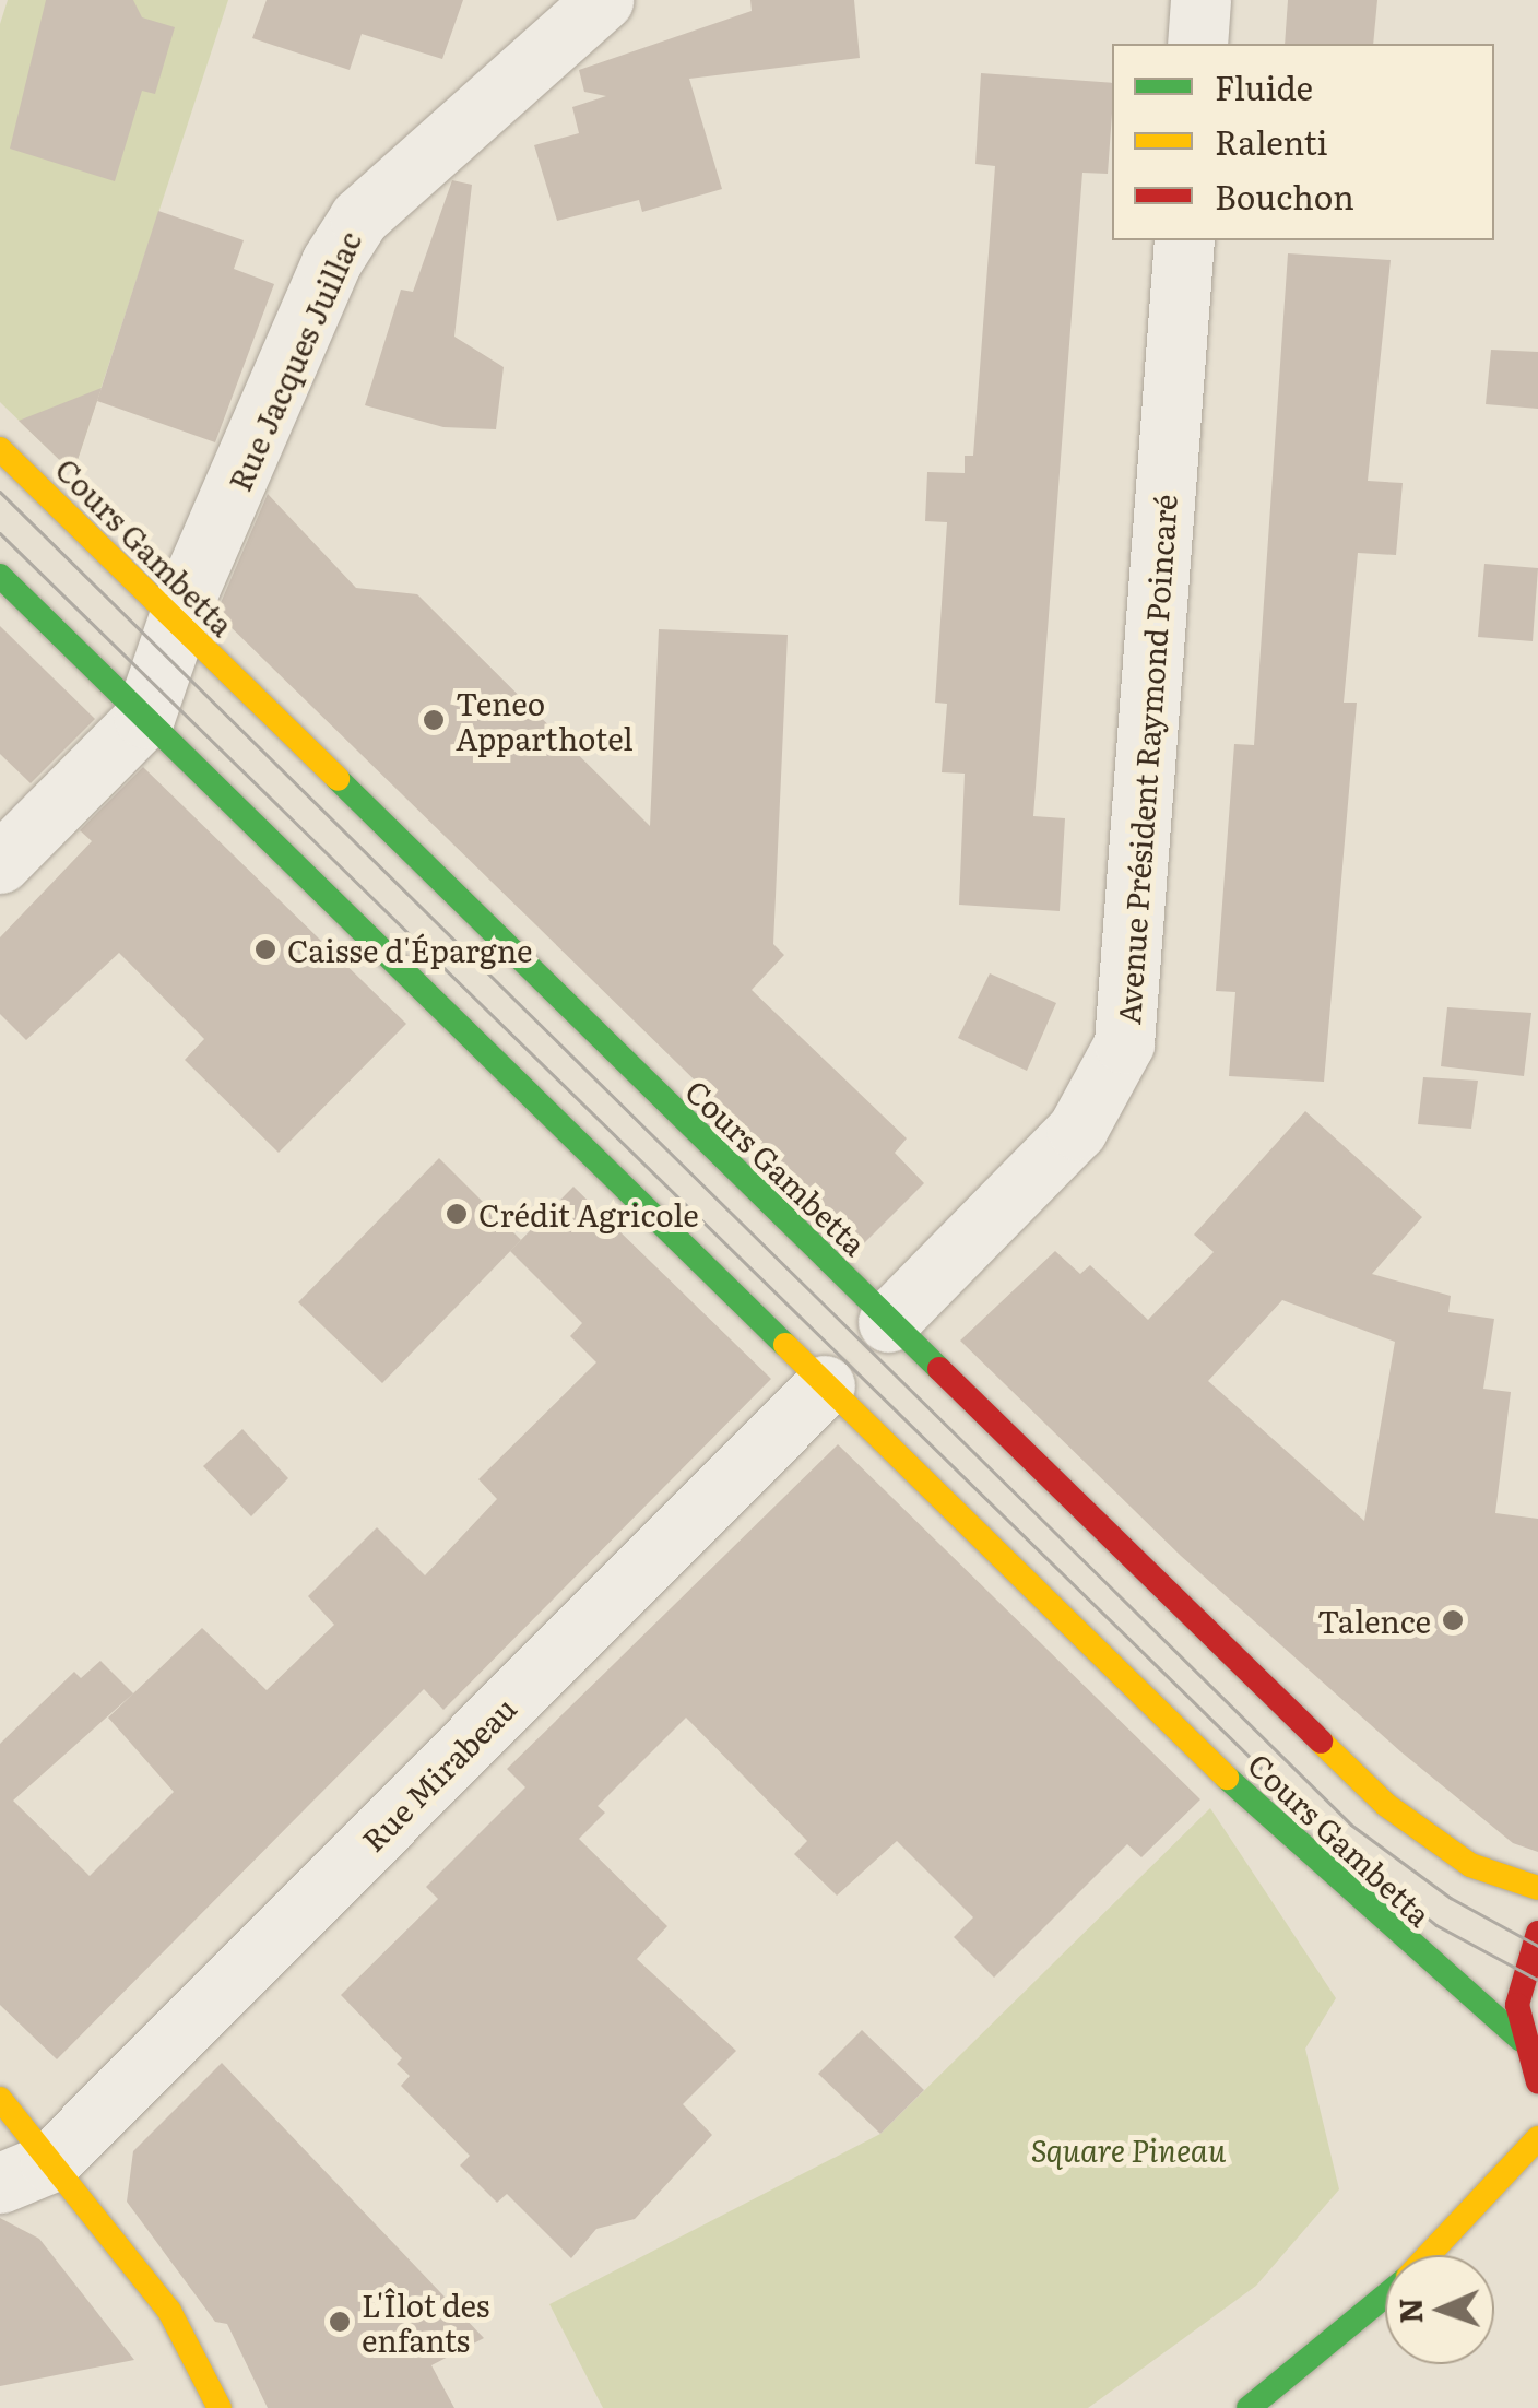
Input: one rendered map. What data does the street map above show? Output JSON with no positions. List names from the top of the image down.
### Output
{
  "streets": {
    "main road": ["Cours Gambetta"],
    "street": ["Rue Jacques Juillac", "Avenue Président Raymond Poincaré", "Rue Mirabeau"]
  },
  "crossings": [
    ["Rue Jacques Juillac", "Cours Gambetta"],
    ["Cours Gambetta", "Avenue Président Raymond Poincaré"],
    ["Cours Gambetta", "Rue Mirabeau"]
  ],
  "parks": ["Square Pineau"],
  "places": [
    "Teneo Apparthotel",
    "Caisse d'Épargne",
    "Crédit Agricole",
    "Talence",
    "L'Îlot des enfants"
  ],
  "legend": ["Fluide", "Ralenti", "Bouchon"],
  "north": "left"
}
